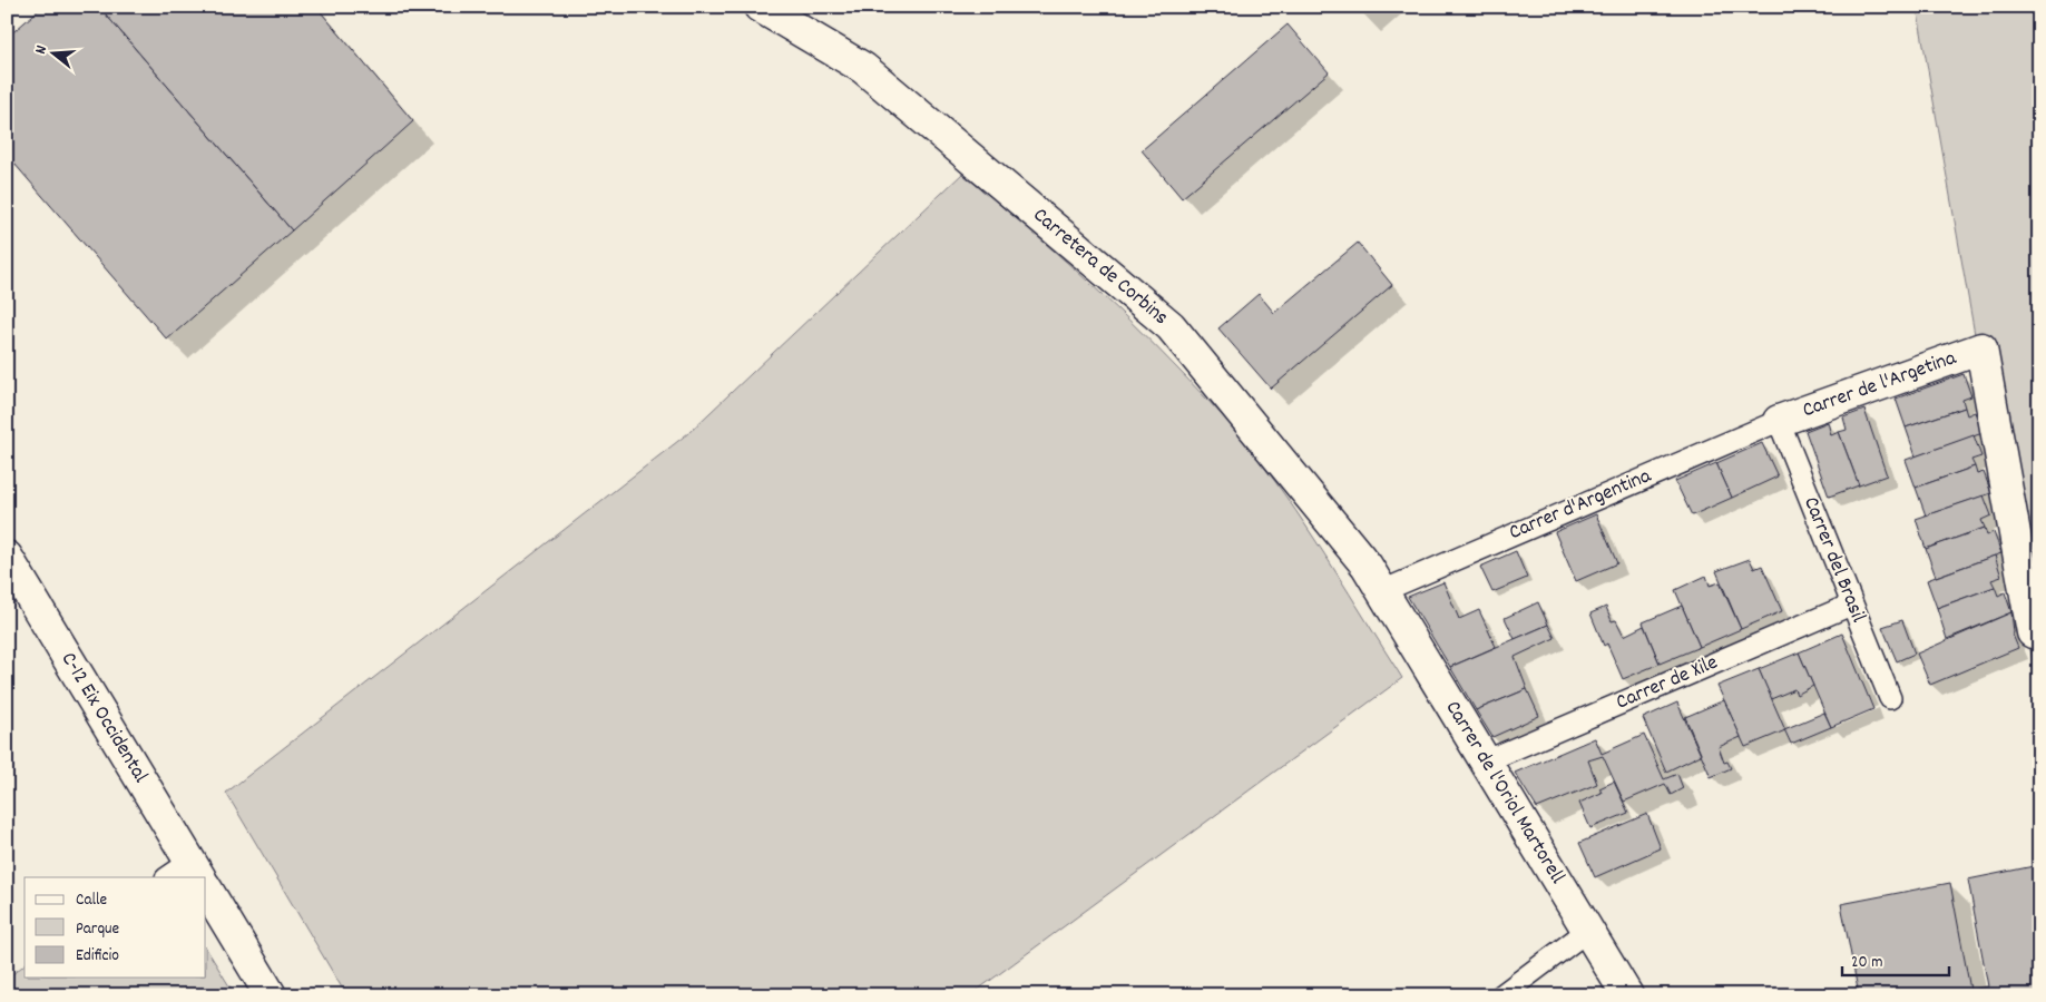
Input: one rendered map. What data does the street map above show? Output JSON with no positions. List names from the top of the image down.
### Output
{
  "streets": {
    "street": [
      "Carretera de Corbins",
      "Carrer de l'Argetina",
      "C-12 Eix Occidental",
      "Carrer de l'Oriol Martorell"
    ],
    "lane": ["Carrer d'Argentina", "Carrer del Brasil", "Carrer de Xile"]
  },
  "crossings": [
    ["Carretera de Corbins", "Carrer d'Argentina"],
    ["Carretera de Corbins", "Carrer de l'Oriol Martorell"],
    ["Carrer de l'Argetina", "Carrer d'Argentina"],
    ["Carrer de l'Argetina", "Carrer del Brasil"],
    ["Carrer d'Argentina", "Carrer del Brasil"],
    ["Carrer d'Argentina", "Carrer de l'Oriol Martorell"],
    ["Carrer del Brasil", "Carrer de Xile"],
    ["Carrer de Xile", "Carrer de l'Oriol Martorell"]
  ],
  "legend": ["Calle", "Parque", "Edificio"],
  "scale_bar": "20 m",
  "north": "left"
}
